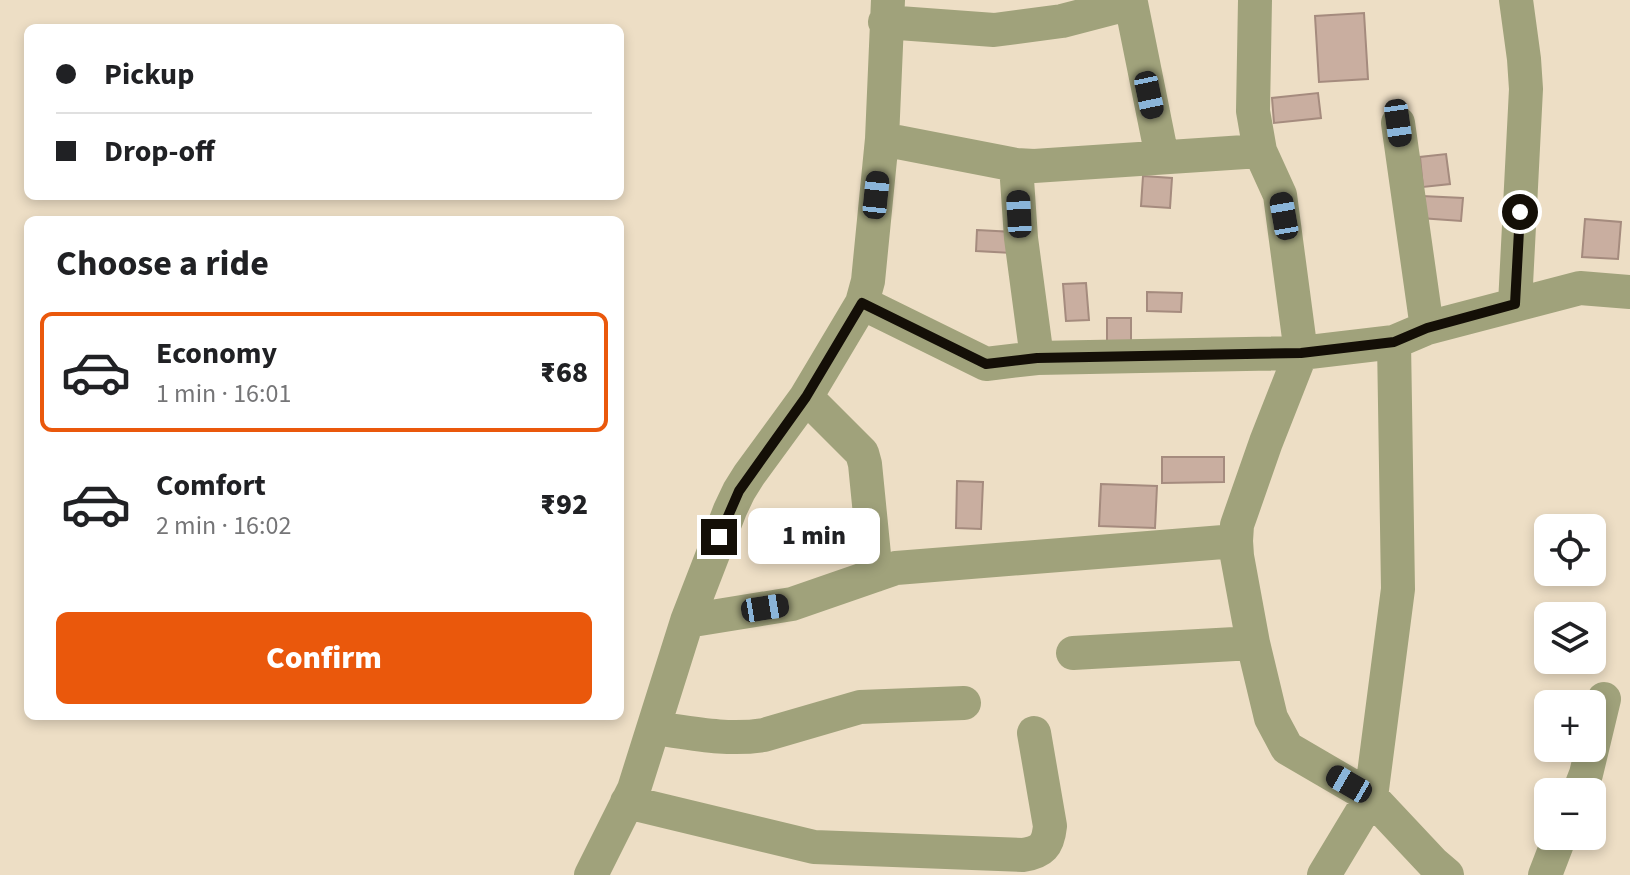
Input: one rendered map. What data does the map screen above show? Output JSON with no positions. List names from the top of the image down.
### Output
{
  "page": {
    "banner": ["Pickup", "Drop-off"],
    "heading": "Choose a ride",
    "list": [
      {
        "name": "Economy",
        "note": "1 min · 16:01",
        "value": "₹68"
      },
      {
        "name": "Comfort",
        "note": "2 min · 16:02",
        "value": "₹92"
      }
    ],
    "bubble": "1 min",
    "map_buttons": ["+", "−"],
    "buttons": "Confirm"
  }
}
